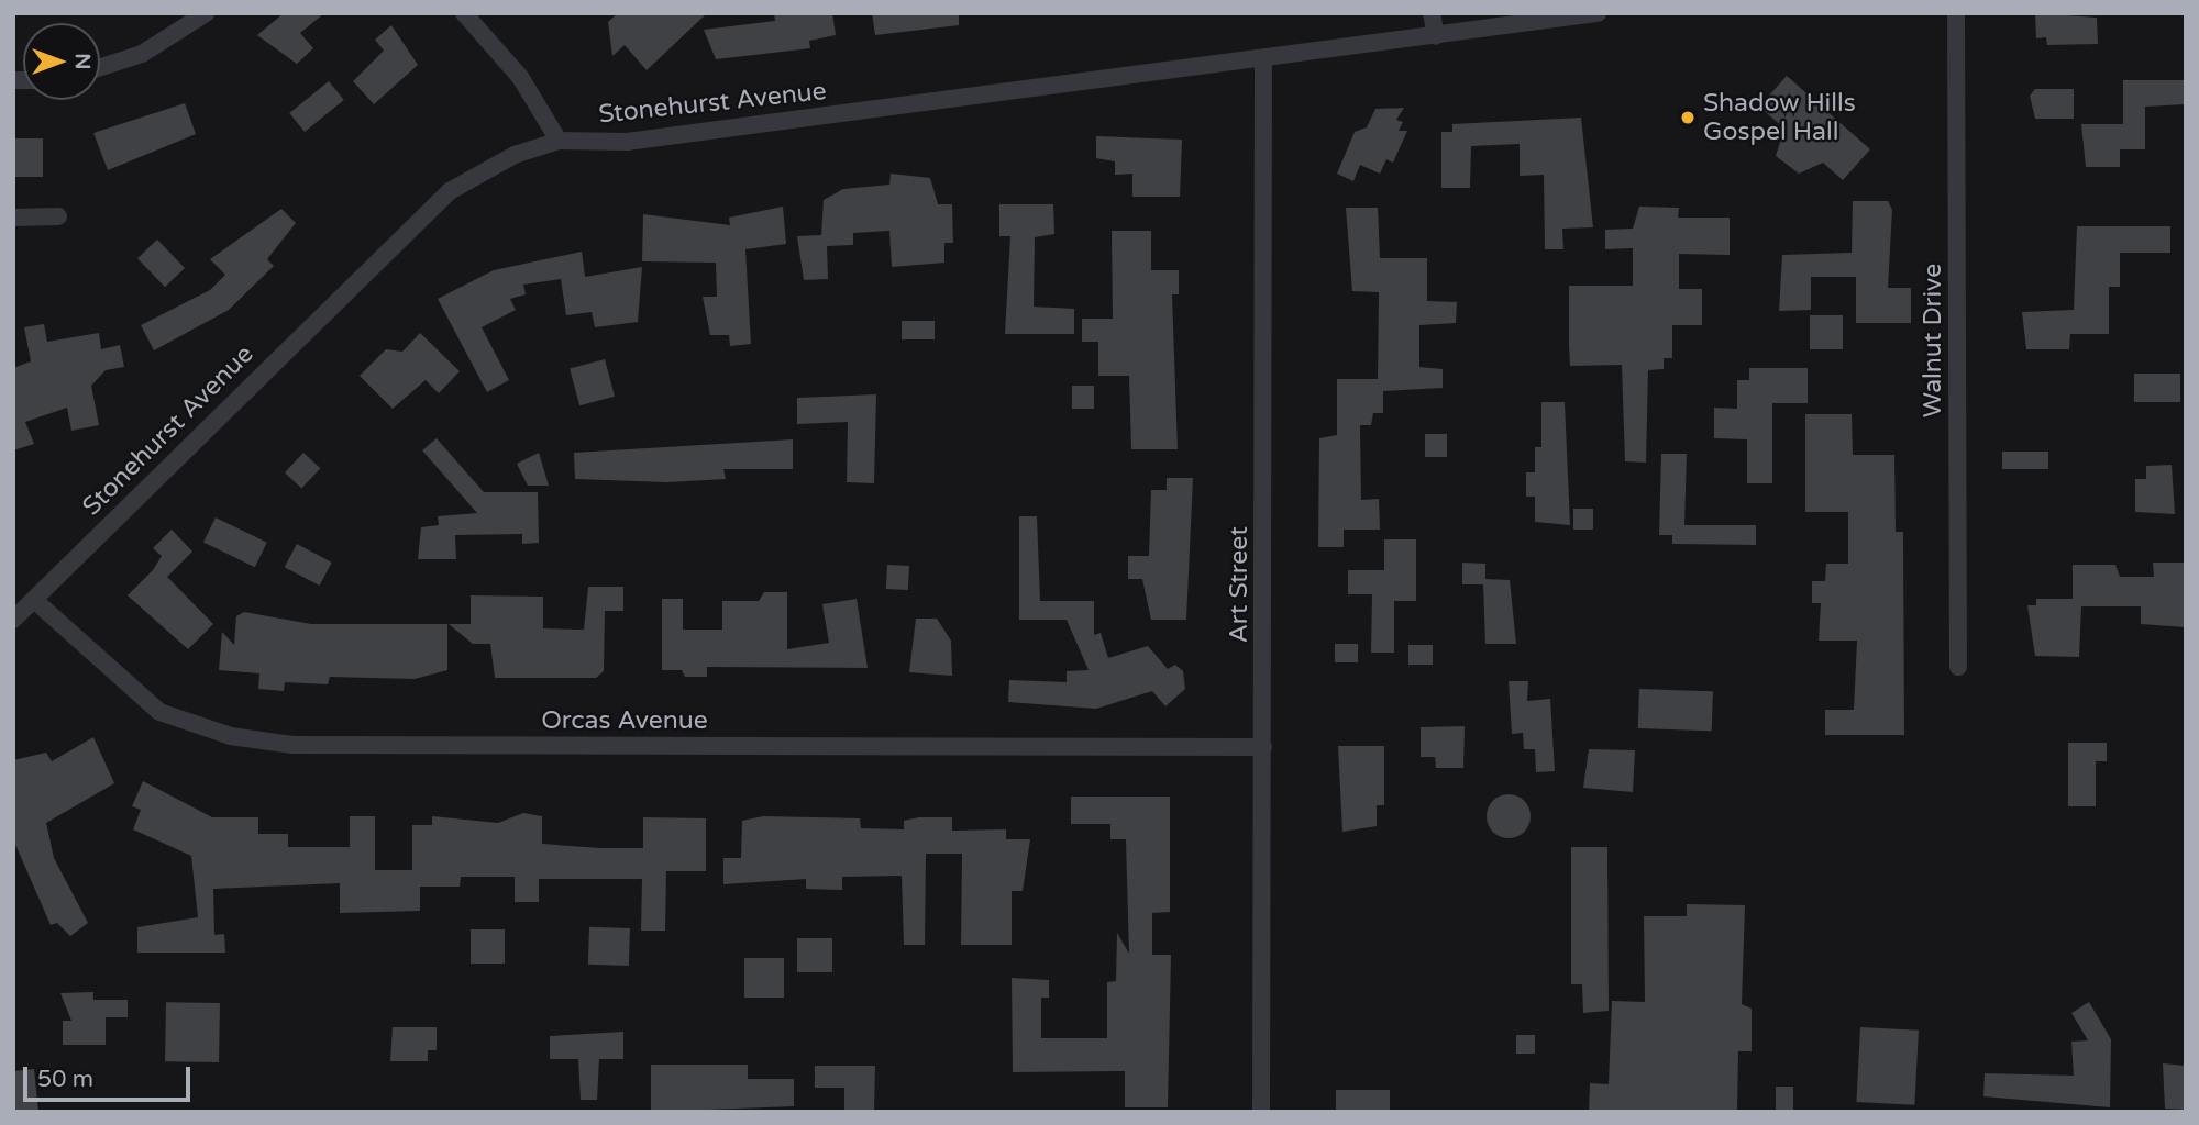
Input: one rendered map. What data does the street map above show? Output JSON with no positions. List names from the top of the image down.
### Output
{
  "streets": {
    "street": [
      "Stonehurst Avenue",
      "Walnut Drive",
      "Art Street",
      "Orcas Avenue"
    ]
  },
  "crossings": [
    ["Stonehurst Avenue", "Art Street"],
    ["Stonehurst Avenue", "Orcas Avenue"],
    ["Art Street", "Orcas Avenue"]
  ],
  "places": ["Shadow Hills Gospel Hall"],
  "scale_bar": "50 m",
  "north": "right"
}
